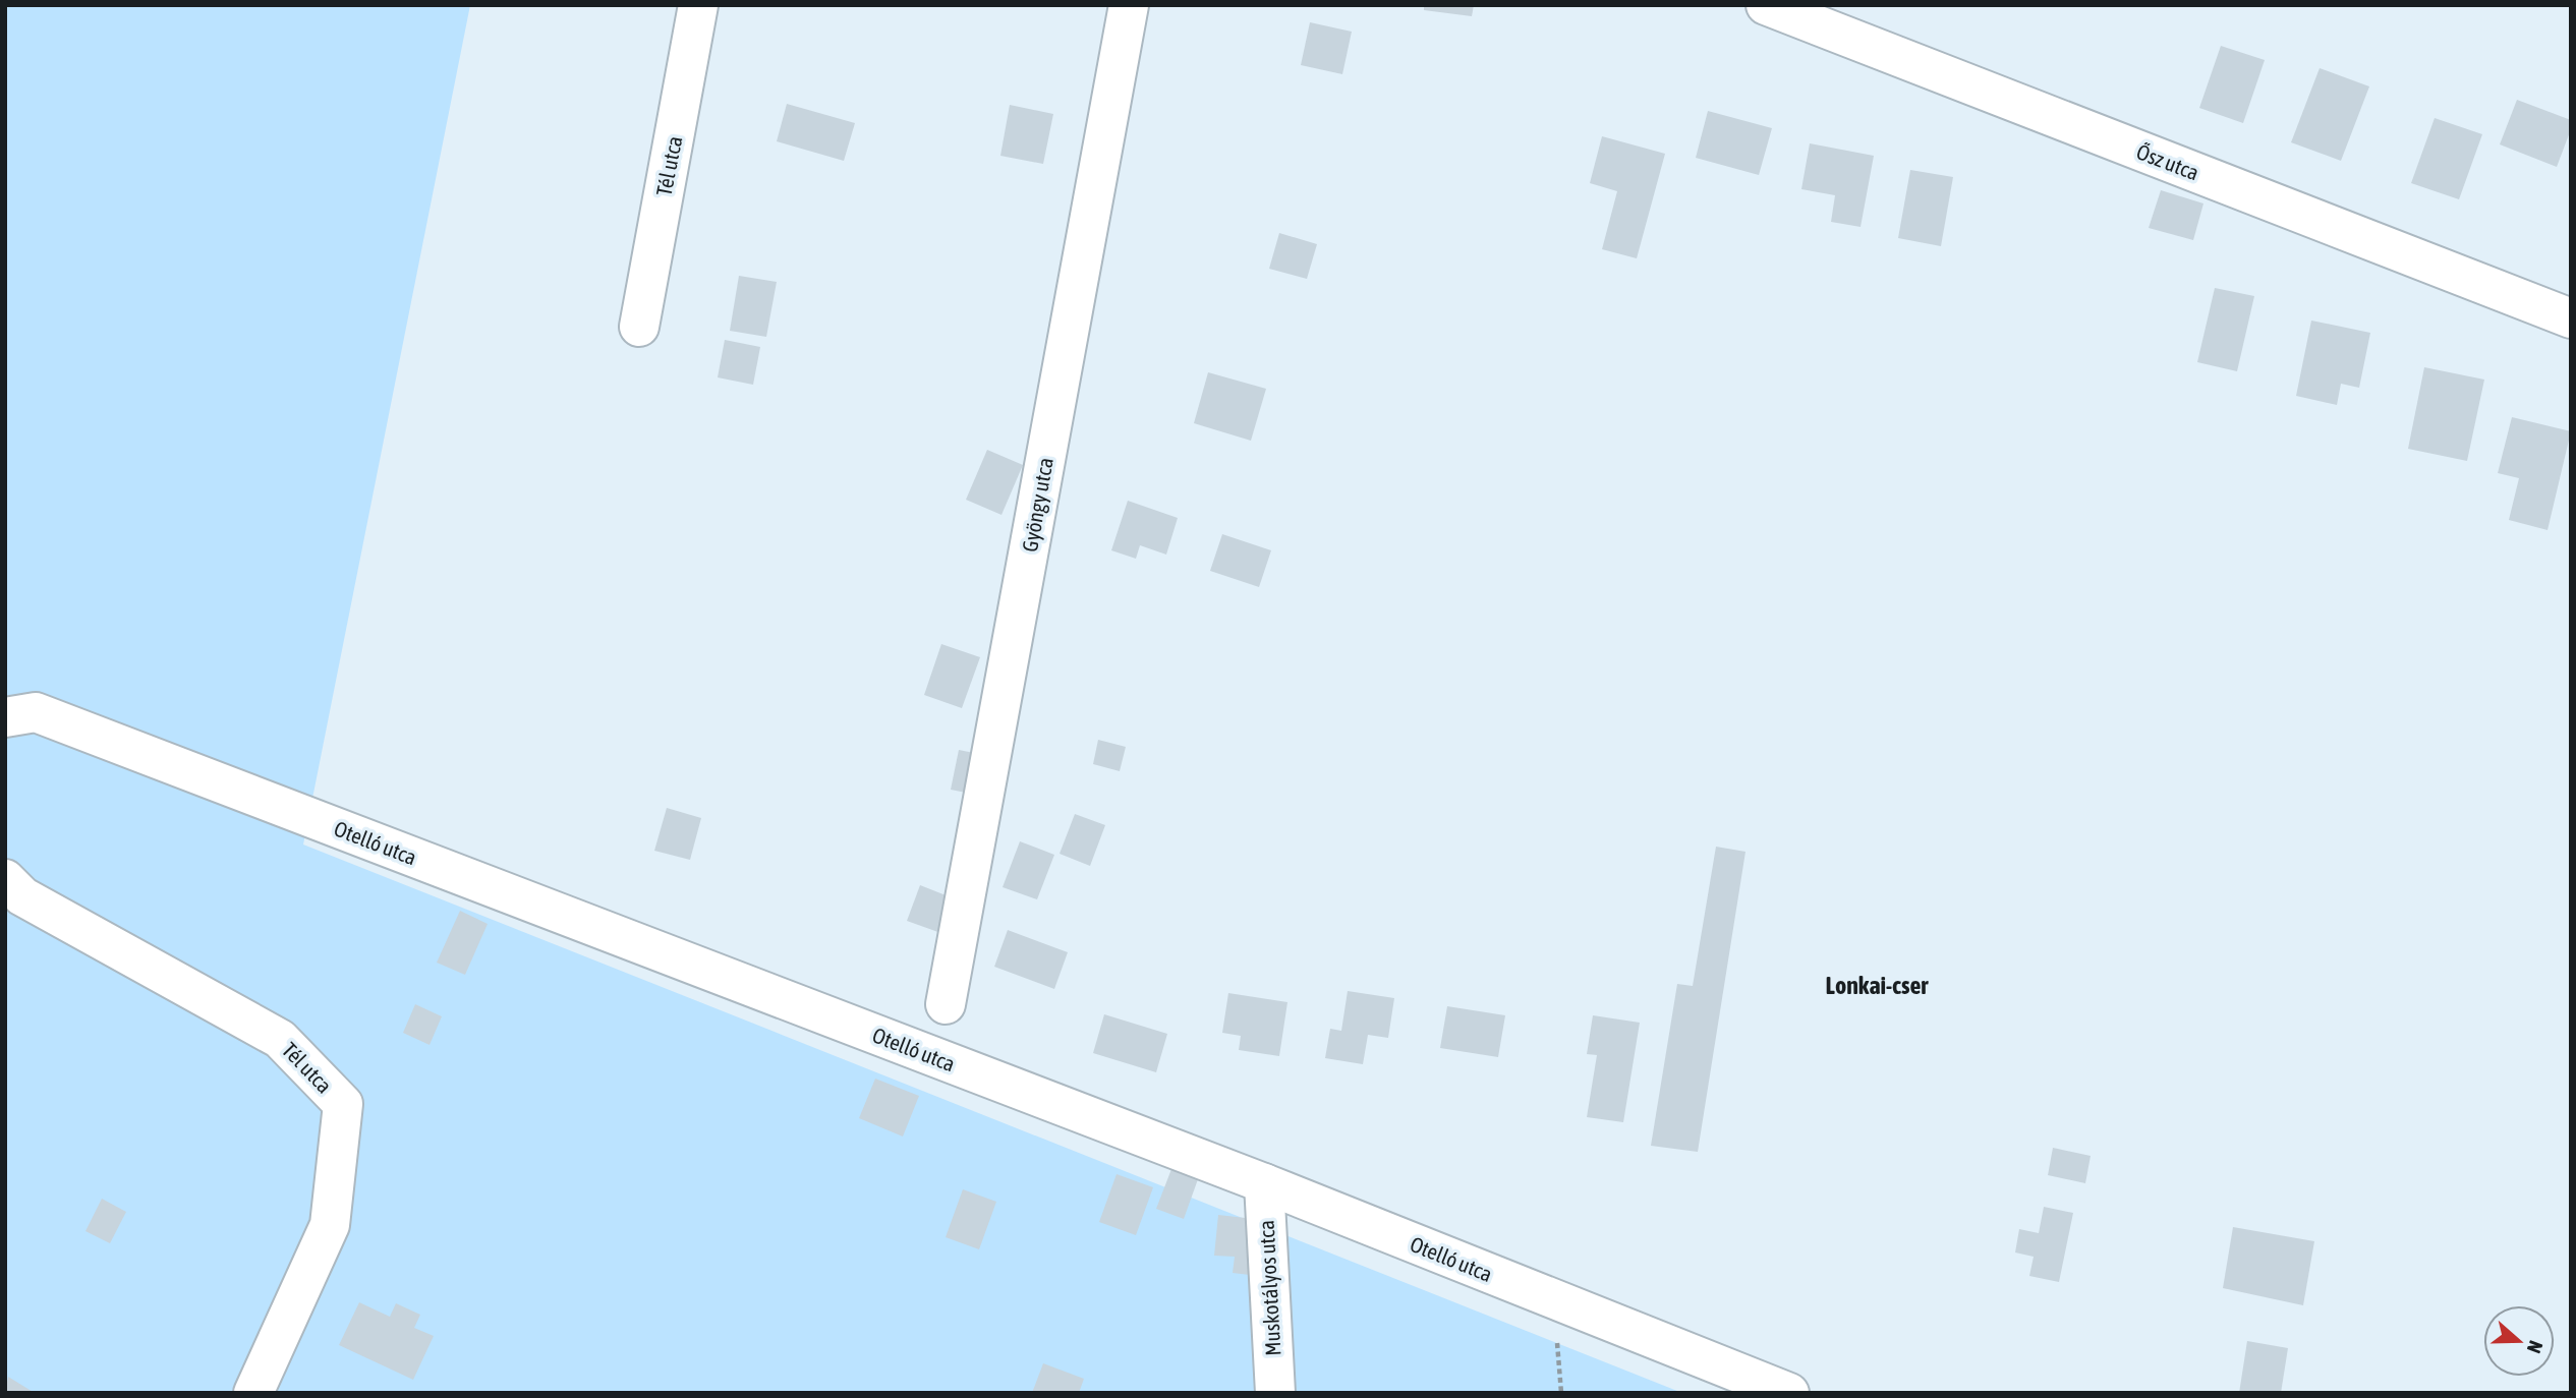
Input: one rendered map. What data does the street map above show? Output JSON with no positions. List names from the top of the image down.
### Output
{
  "streets": {
    "street": [
      "Ősz utca",
      "Tél utca",
      "Gyöngy utca",
      "Otelló utca",
      "Muskotályos utca"
    ]
  },
  "crossings": [
    ["Otelló utca", "Muskotályos utca"]
  ],
  "districts": ["Lonkai-cser"],
  "north": "right"
}
